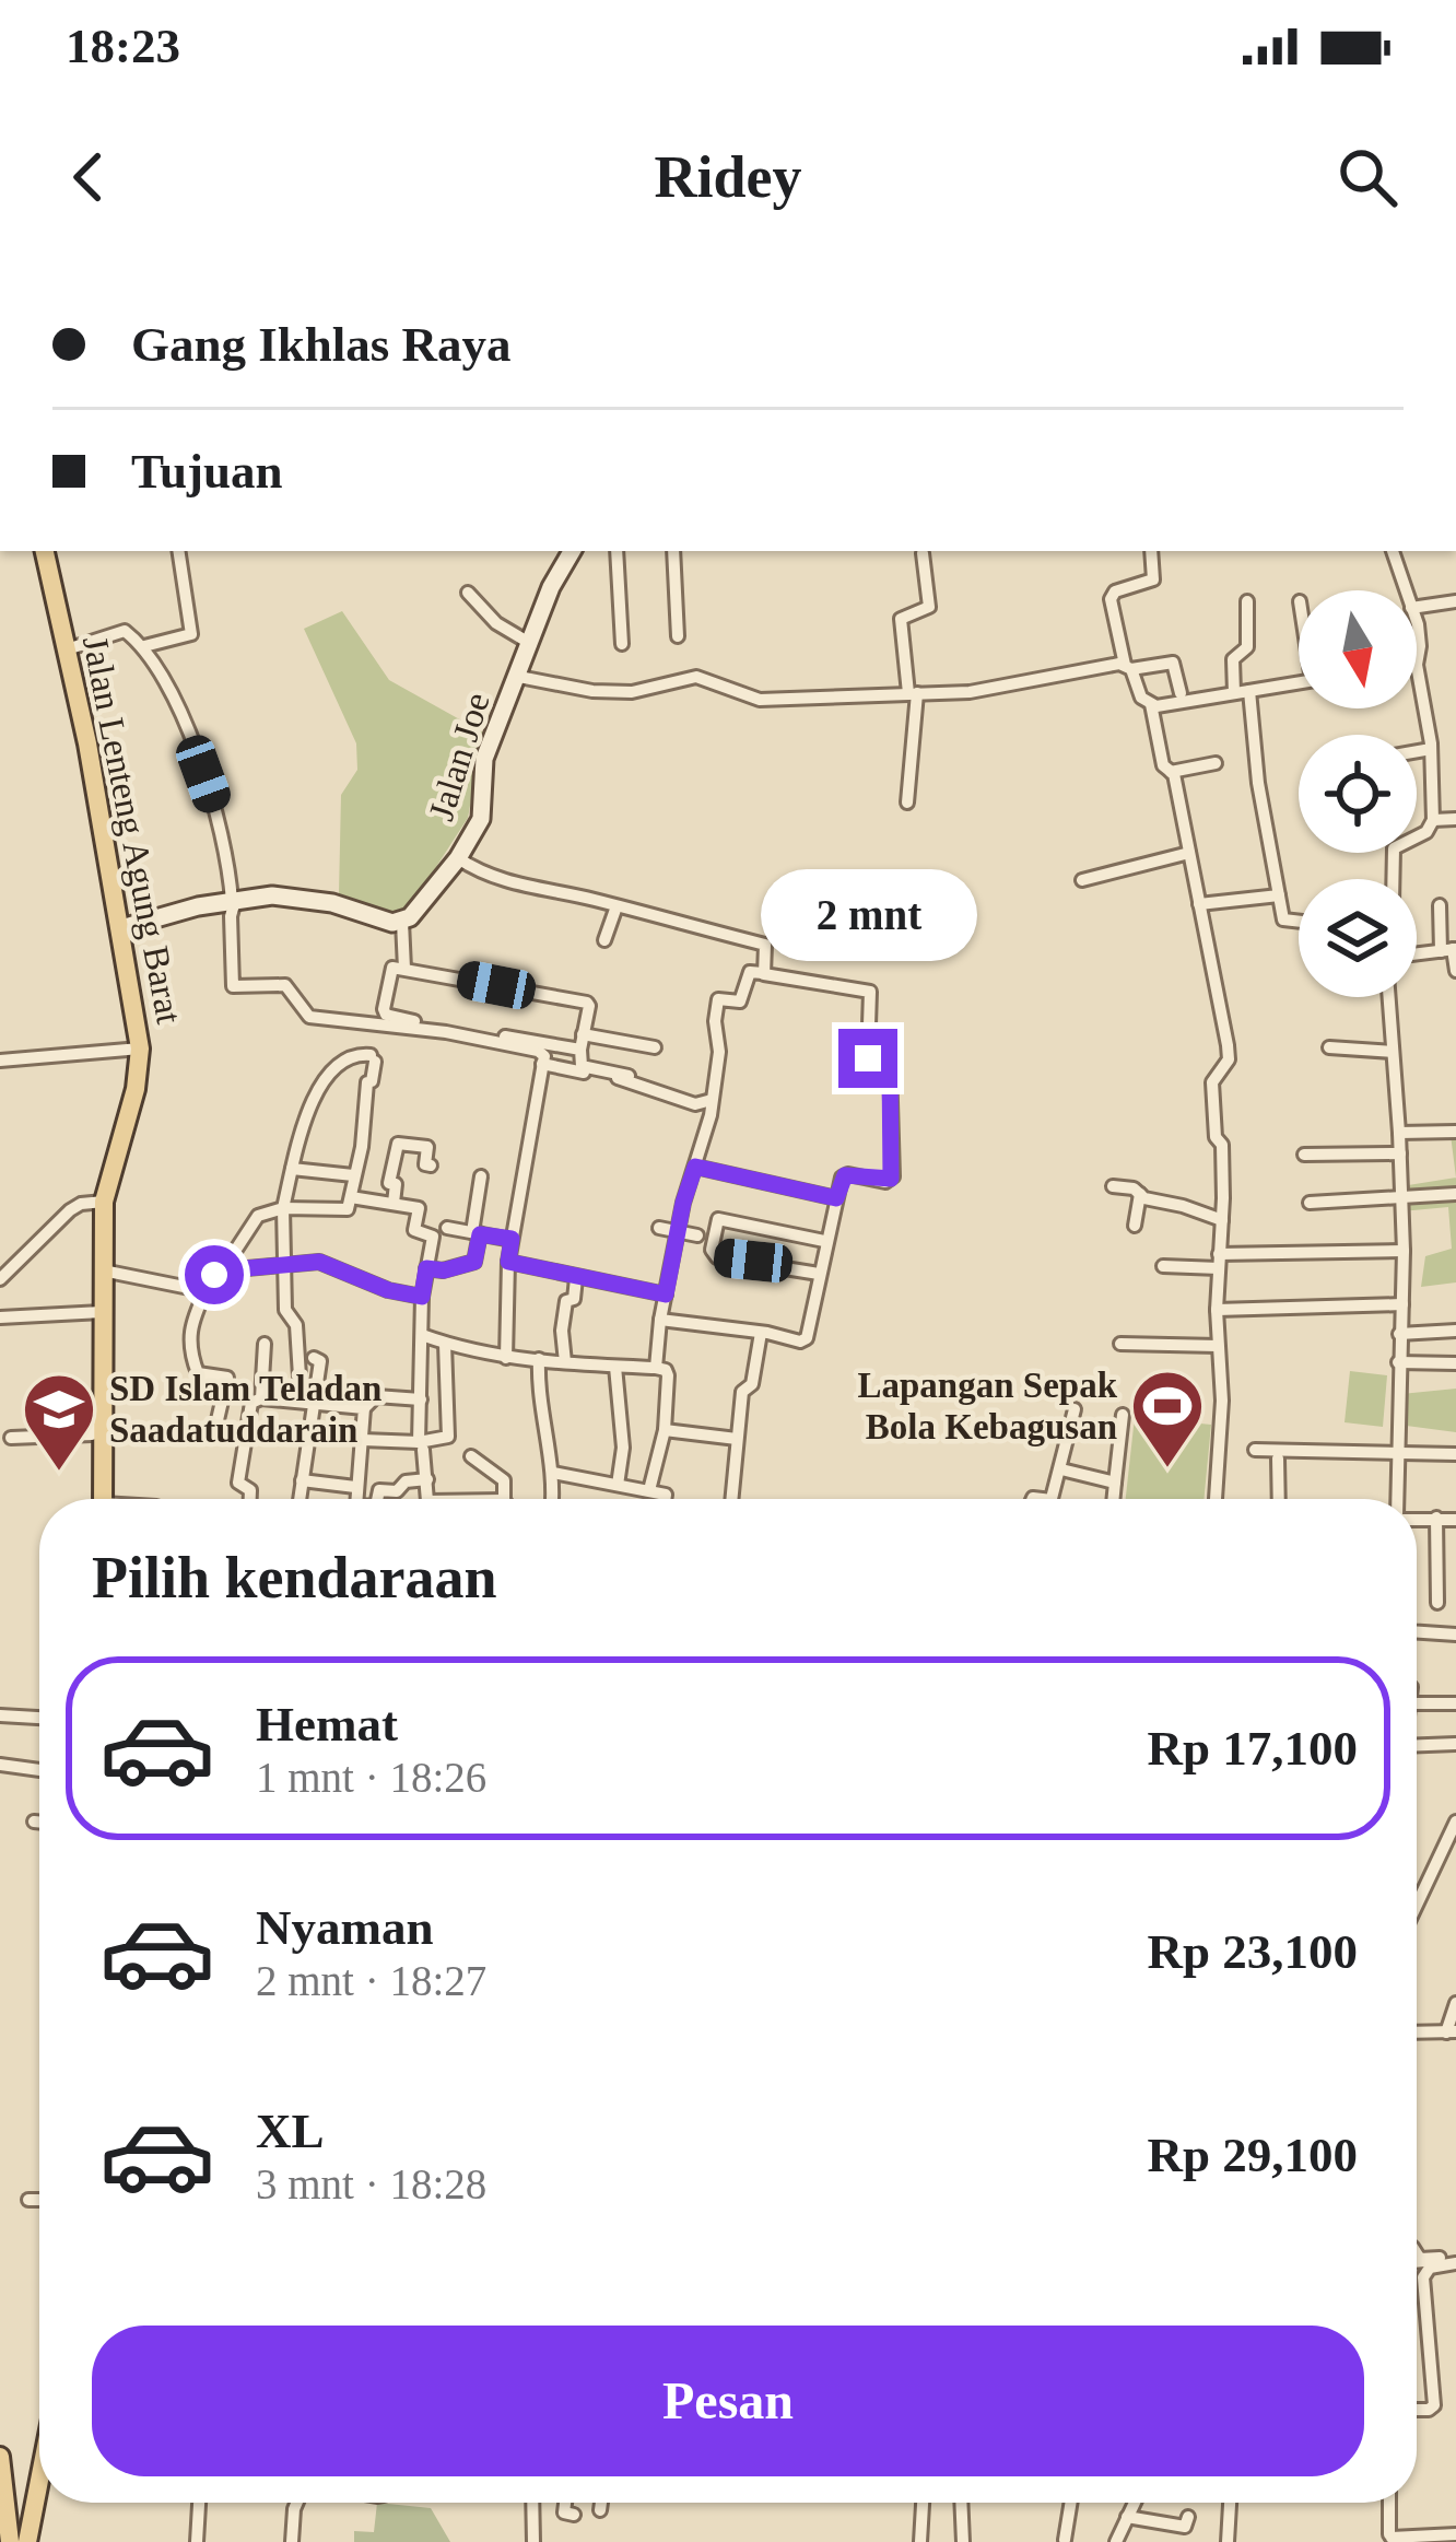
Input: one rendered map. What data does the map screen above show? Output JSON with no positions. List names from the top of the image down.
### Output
{
  "streets": {
    "main road": ["Jalan Lenteng Agung Barat"],
    "street": ["Jalan Joe"]
  },
  "places": {
    "sports": ["Lapangan Sepak Bola Kebagusan"],
    "school or university": ["SD Islam Teladan Saadatuddarain"]
  },
  "north": "bottom",
  "page": {
    "status": "18:23",
    "header": "Ridey",
    "banner": ["Gang Ikhlas Raya", "Tujuan"],
    "bubble": "2 mnt",
    "heading": "Pilih kendaraan",
    "list": [
      {
        "name": "Hemat",
        "note": "1 mnt · 18:26",
        "value": "Rp 17,100"
      },
      {
        "name": "Nyaman",
        "note": "2 mnt · 18:27",
        "value": "Rp 23,100"
      },
      {
        "name": "XL",
        "note": "3 mnt · 18:28",
        "value": "Rp 29,100"
      }
    ],
    "buttons": "Pesan"
  }
}
